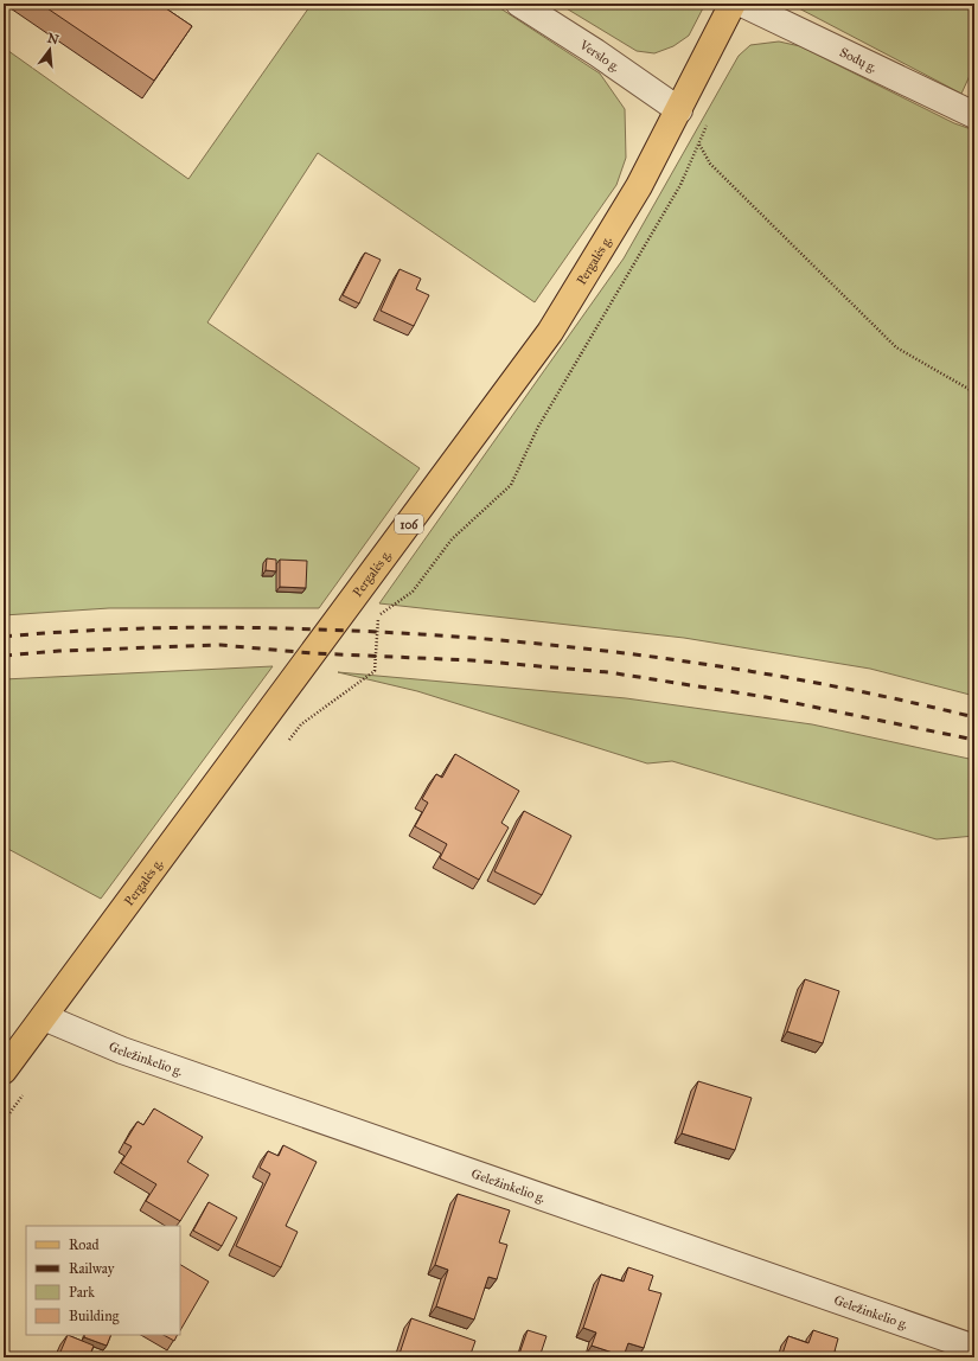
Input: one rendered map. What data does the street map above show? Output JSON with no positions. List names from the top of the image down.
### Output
{
  "streets": {
    "main road": ["Pergalės g.", "106"],
    "street": ["Verslo g.", "Sodų g.", "Geležinkelio g."]
  },
  "crossings": [
    ["Verslo g.", "Pergalės g."],
    ["Pergalės g.", "Geležinkelio g."]
  ],
  "legend": [
    "Road",
    "Railway",
    "Park",
    "Building"
  ],
  "north": "top"
}
